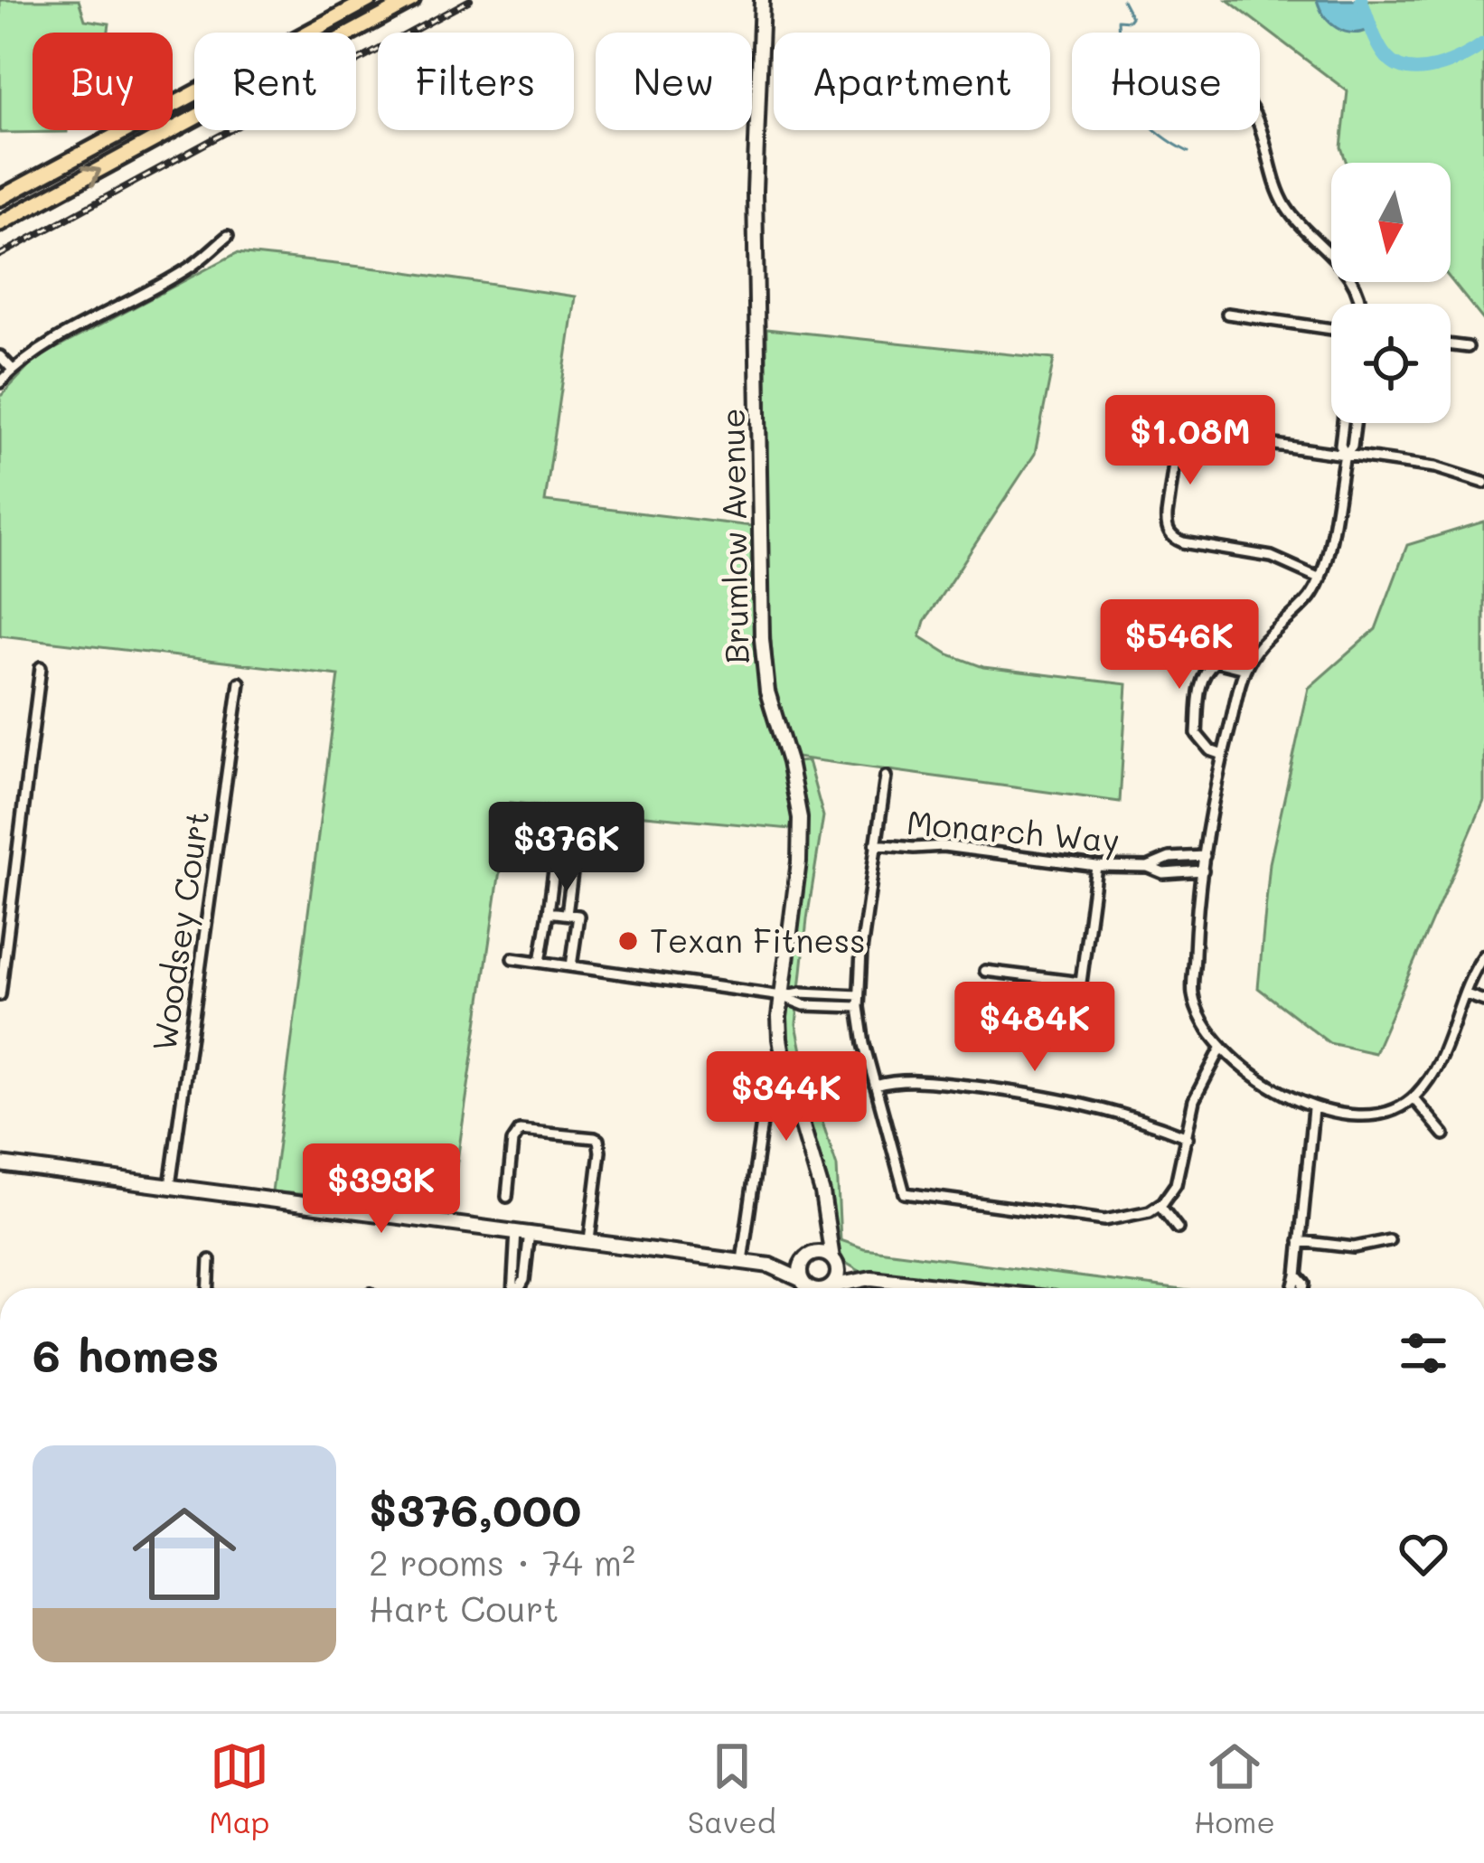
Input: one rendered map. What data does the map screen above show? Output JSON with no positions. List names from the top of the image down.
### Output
{
  "streets": {
    "main road": ["Brumlow Avenue"],
    "street": ["Monarch Way", "Woodsey Court"]
  },
  "places": ["Texan Fitness"],
  "north": "bottom",
  "page": {
    "chip": [
      "Buy",
      "Rent",
      "Filters",
      "New",
      "Apartment",
      "House"
    ],
    "price": [
      "$1.08M",
      "$546K",
      "$376K",
      "$484K",
      "$344K",
      "$393K"
    ],
    "heading": "6 homes",
    "list": [
      {
        "name": "$376,000",
        "note": "2 rooms · 74 m² · Hart Court"
      }
    ],
    "tabs": ["Map", "Saved", "Home"]
  }
}
